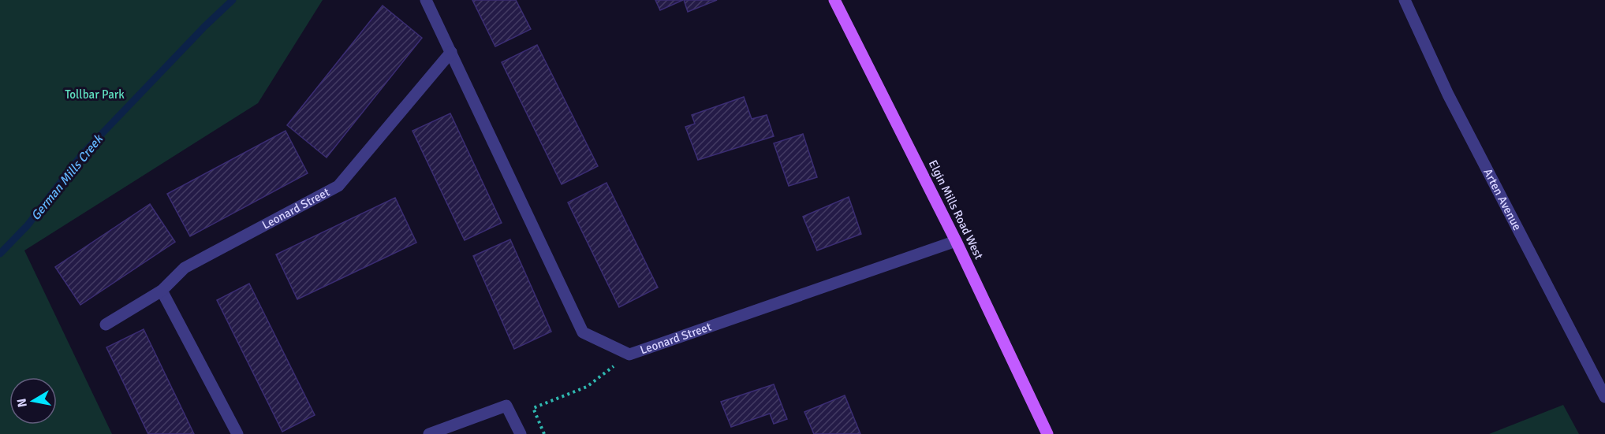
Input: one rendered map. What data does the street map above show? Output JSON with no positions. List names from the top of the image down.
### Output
{
  "streets": {
    "main road": ["Elgin Mills Road West"],
    "street": ["Arten Avenue", "Leonard Street"]
  },
  "crossings": [
    ["Leonard Street", "Elgin Mills Road West"]
  ],
  "water": ["German Mills Creek"],
  "parks": ["Tollbar Park"],
  "north": "left"
}
